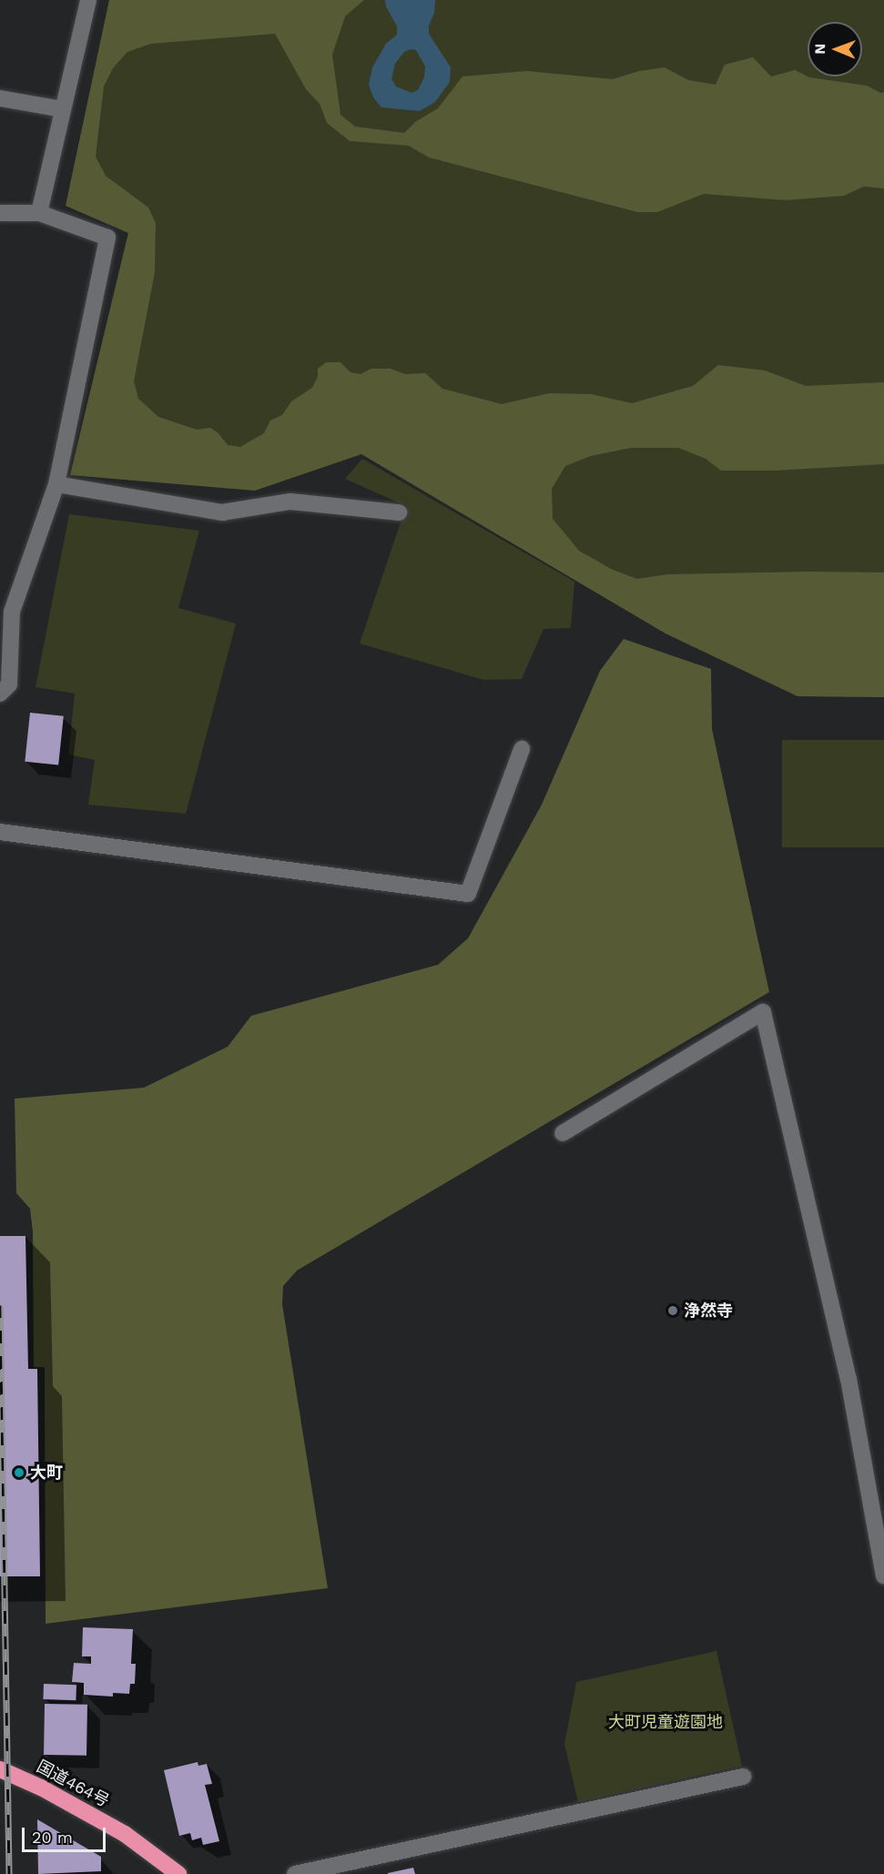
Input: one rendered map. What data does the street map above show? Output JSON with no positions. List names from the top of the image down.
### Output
{
  "streets": {
    "highway": ["国道464号"]
  },
  "parks": ["大町児童遊園地"],
  "places": ["浄然寺", "大町"],
  "scale_bar": "20 m",
  "north": "left"
}
